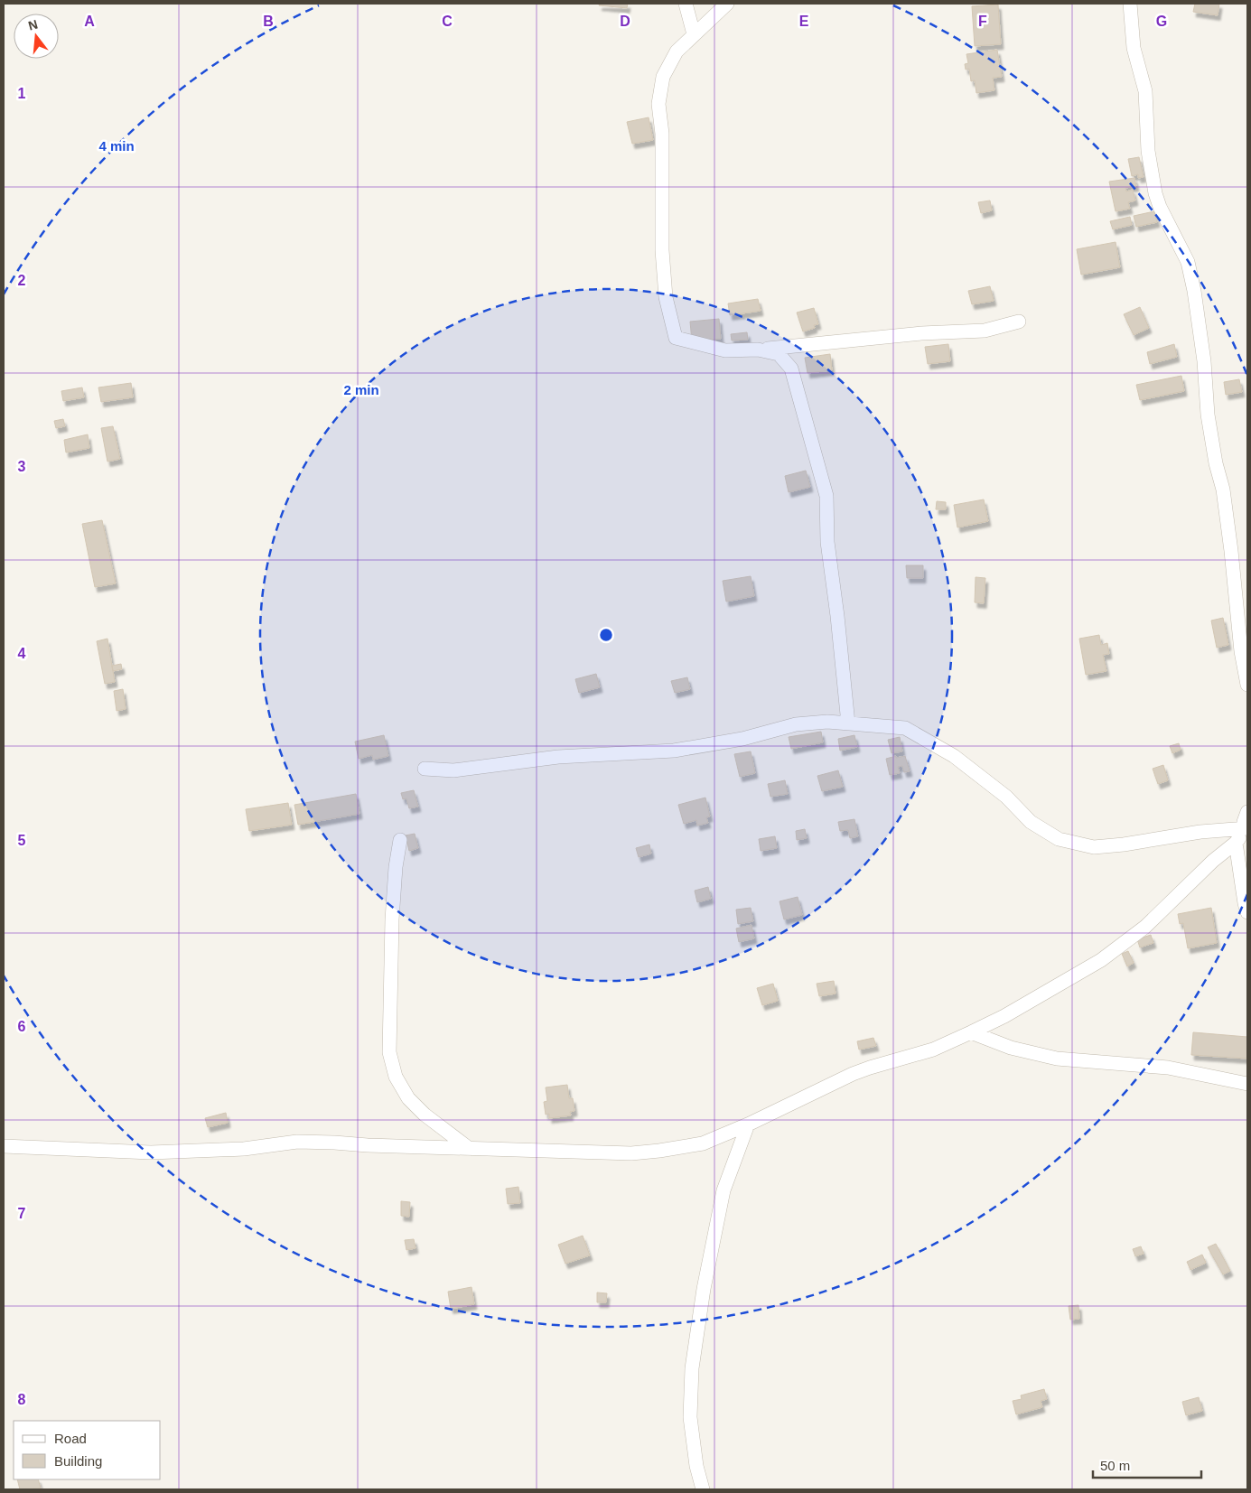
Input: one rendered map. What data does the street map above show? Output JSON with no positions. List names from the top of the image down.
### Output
{
  "legend": ["Road", "Building"],
  "scale_bar": "50 m",
  "north": "top",
  "grid": {
    "columns": [
      "A",
      "B",
      "C",
      "D",
      "E",
      "F",
      "G"
    ],
    "rows": [
      "1",
      "2",
      "3",
      "4",
      "5",
      "6",
      "7",
      "8"
    ]
  },
  "rings": ["4 min", "2 min"]
}
